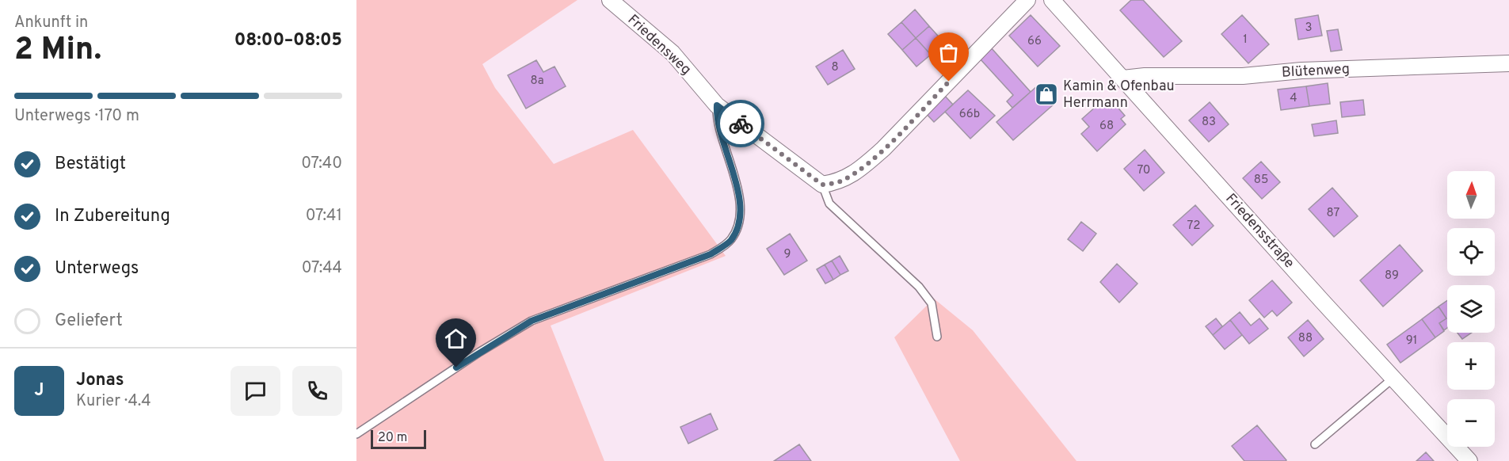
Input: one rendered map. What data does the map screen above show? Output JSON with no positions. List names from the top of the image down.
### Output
{
  "streets": {
    "street": ["Friedensweg", "Blütenweg", "Friedensstraße"]
  },
  "crossings": [
    ["Blütenweg", "Friedensstraße"]
  ],
  "places": {
    "shop": ["Kamin & Ofenbau Herrmann"]
  },
  "house_numbers": [
    "3",
    "1",
    "66",
    "8",
    "8a",
    "4",
    "66b",
    "83",
    "68",
    "70",
    "85",
    "87",
    "72",
    "9",
    "89",
    "88",
    "91"
  ],
  "scale_bar": "20 m",
  "north": "top",
  "page": {
    "heading": ["2 Min.", "Ankunft in", "08:00–08:05"],
    "panel": ["Jonas", "Kurier · 4.4"],
    "bar": "Unterwegs · 170 m",
    "list": [
      ["Bestätigt", "07:40"],
      ["In Zubereitung", "07:41"],
      ["Unterwegs", "07:44"],
      "Geliefert"
    ],
    "map_buttons": ["+", "−"],
    "round": "J",
    "scale": "20 m"
  }
}
